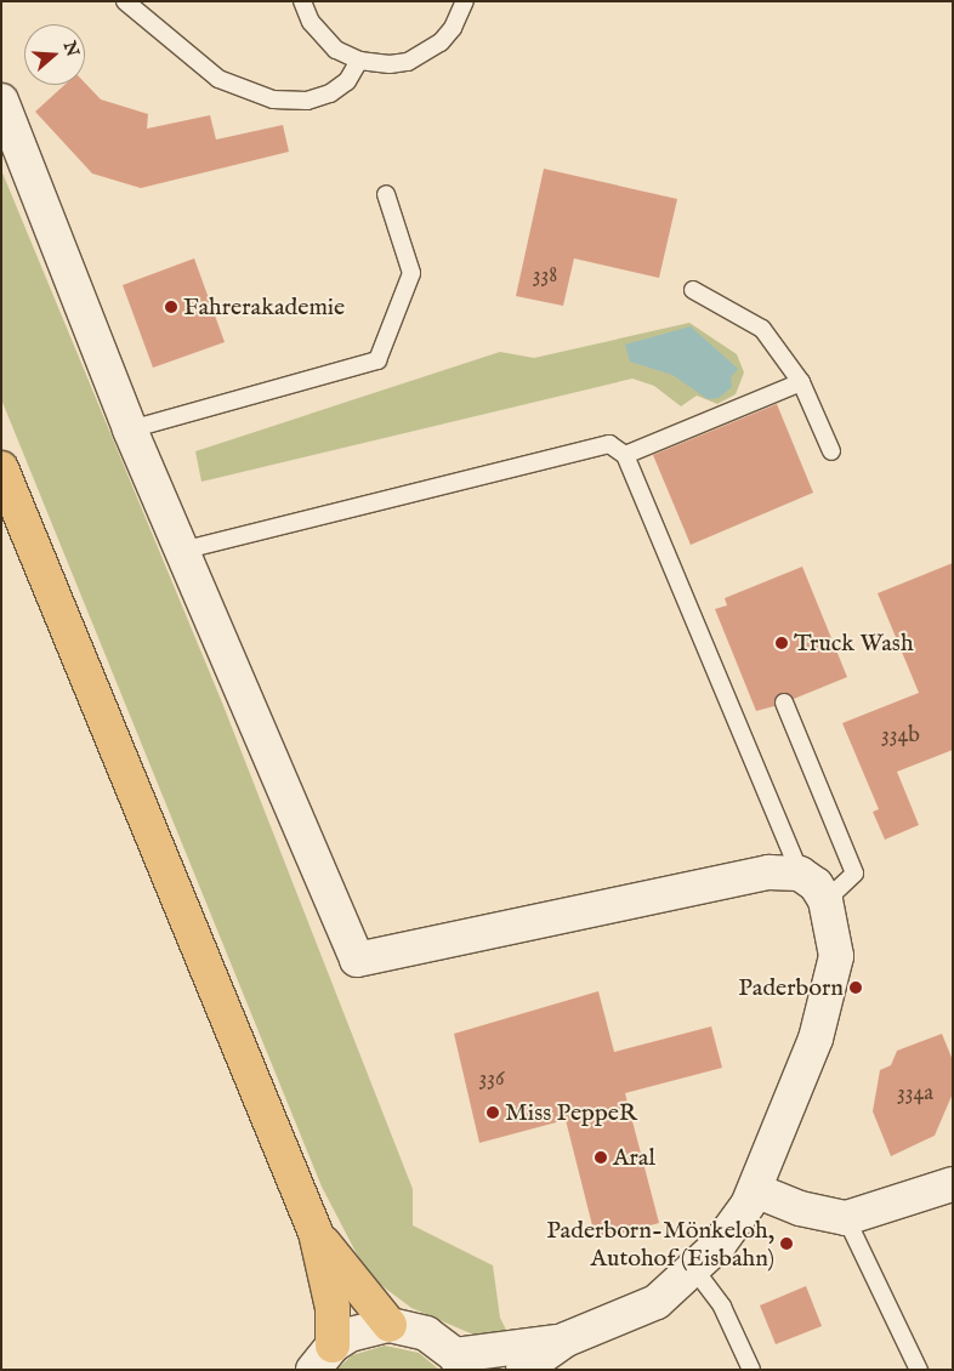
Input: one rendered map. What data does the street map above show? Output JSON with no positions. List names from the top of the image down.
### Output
{
  "places": [
    "Fahrerakademie",
    "Truck Wash",
    "Paderborn",
    "Miss PeppeR",
    "Aral",
    "Paderborn-Mönkeloh, Autohof (Eisbahn)"
  ],
  "house_numbers": [
    "338",
    "334b",
    "336",
    "334a"
  ],
  "north": "right"
}
